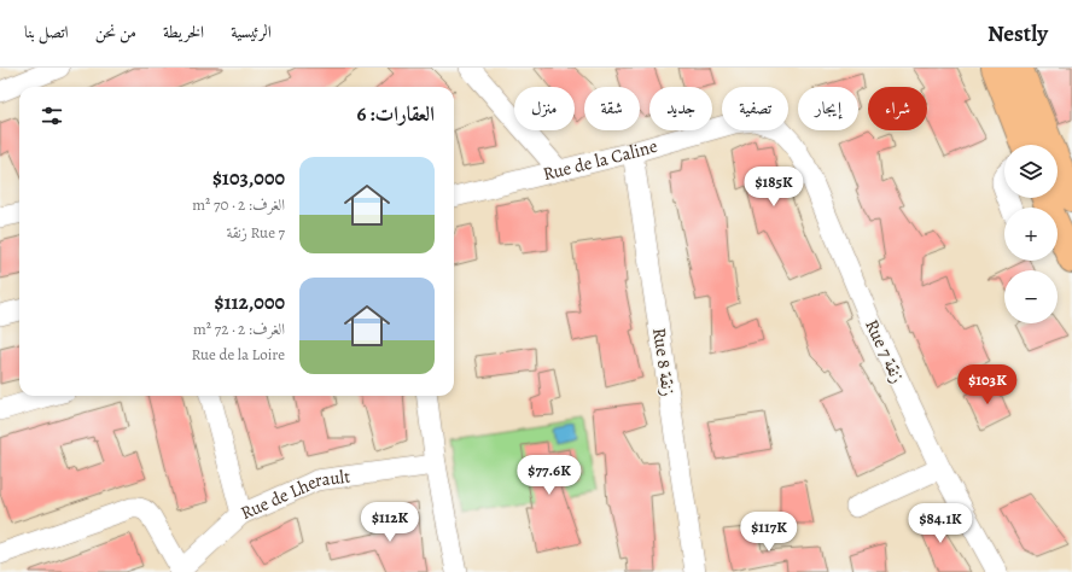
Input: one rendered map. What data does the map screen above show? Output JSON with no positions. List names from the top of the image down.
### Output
{
  "streets": {
    "street": [
      "Rue de la Caline",
      "Rue 7 زنقة",
      "Rue 8 زنقة",
      "Rue de Lherault"
    ]
  },
  "crossings": [
    ["Rue de la Caline", "Rue 8 زنقة"]
  ],
  "page": {
    "header": "Nestly",
    "nav": [
      "الرئيسية",
      "الخريطة",
      "من نحن",
      "اتصل بنا"
    ],
    "chip": [
      "شراء",
      "إيجار",
      "تصفية",
      "جديد",
      "شقة",
      "منزل"
    ],
    "heading": "العقارات: 6",
    "map_buttons": ["+", "−"],
    "list": [
      {
        "name": "$103,000",
        "note": "الغرف: 2 · 70 m² · Rue 7 زنقة"
      },
      {
        "name": "$112,000",
        "note": "الغرف: 2 · 72 m² · Rue de la Loire"
      }
    ],
    "price": [
      "$185K",
      "$103K",
      "$77.6K",
      "$112K",
      "$84.1K",
      "$117K"
    ]
  }
}
